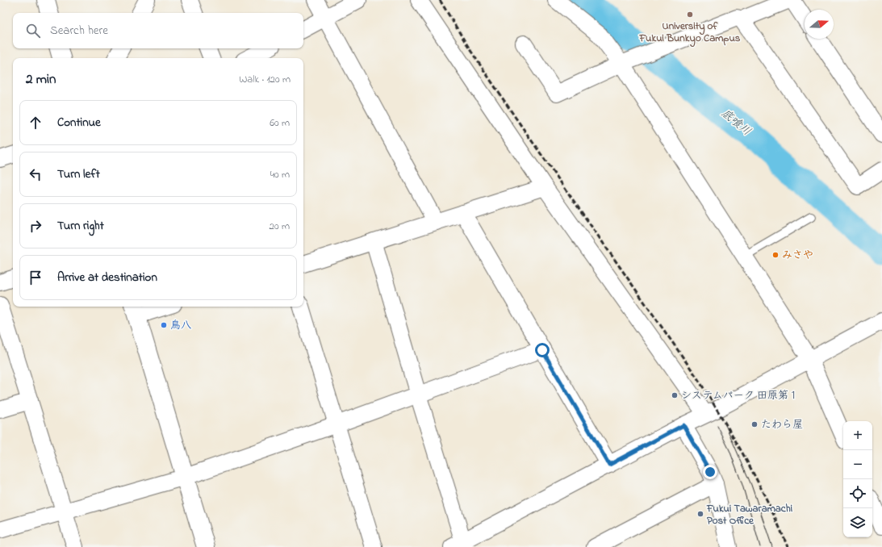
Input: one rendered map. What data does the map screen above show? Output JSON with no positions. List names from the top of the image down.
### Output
{
  "water": ["底喰川"],
  "places": [
    "University of Fukui Bunkyo Campus",
    "みさや",
    "鳥八",
    "システムパーク 田原第１",
    "たわら屋",
    "Fukui Tawaramachi Post Office"
  ],
  "north": "right",
  "page": {
    "search": "Search here",
    "heading": ["2 min", "Walk · 120 m"],
    "list": [
      ["Continue", "60 m"],
      ["Turn left", "40 m"],
      ["Turn right", "20 m"],
      "Arrive at destination"
    ],
    "map_buttons": ["+", "−"]
  }
}
